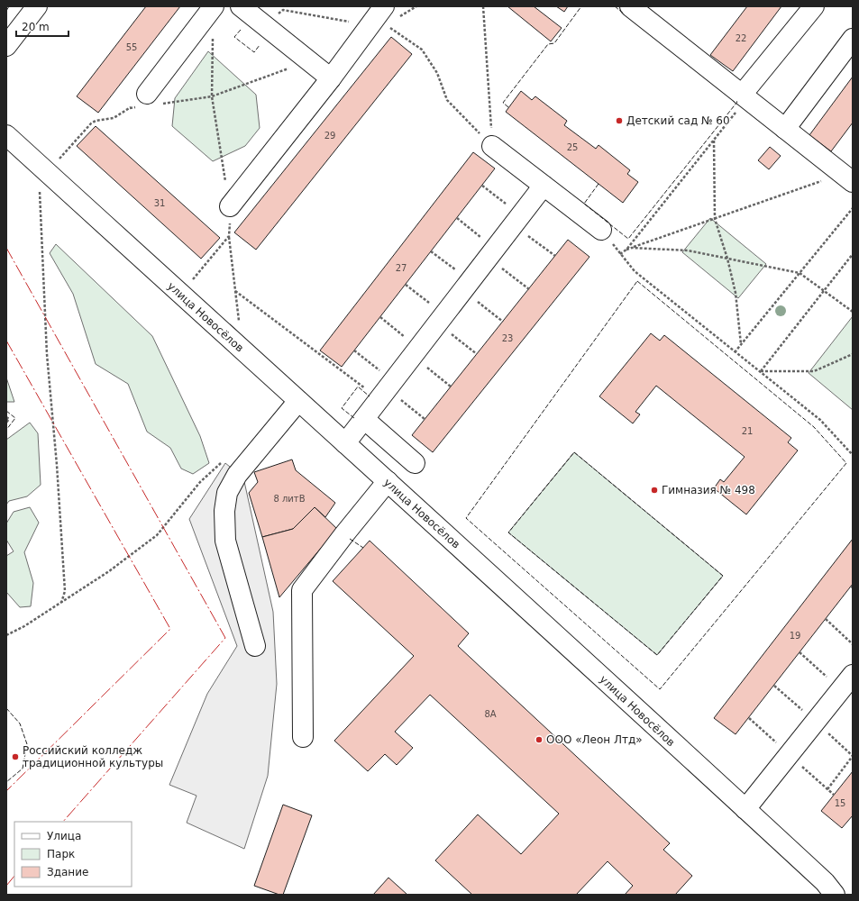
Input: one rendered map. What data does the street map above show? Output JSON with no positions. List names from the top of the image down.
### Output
{
  "streets": {
    "street": ["улица Новосёлов"]
  },
  "places": [
    "Детский сад № 60",
    "Гимназия № 498",
    "ООО «Леон Лтд»",
    "Российский колледж традиционной культуры"
  ],
  "house_numbers": [
    "22",
    "55",
    "29",
    "25",
    "31",
    "27",
    "23",
    "21",
    "8 литВ",
    "19",
    "8А",
    "15"
  ],
  "legend": ["Улица", "Парк", "Здание"],
  "scale_bar": "20 m"
}
